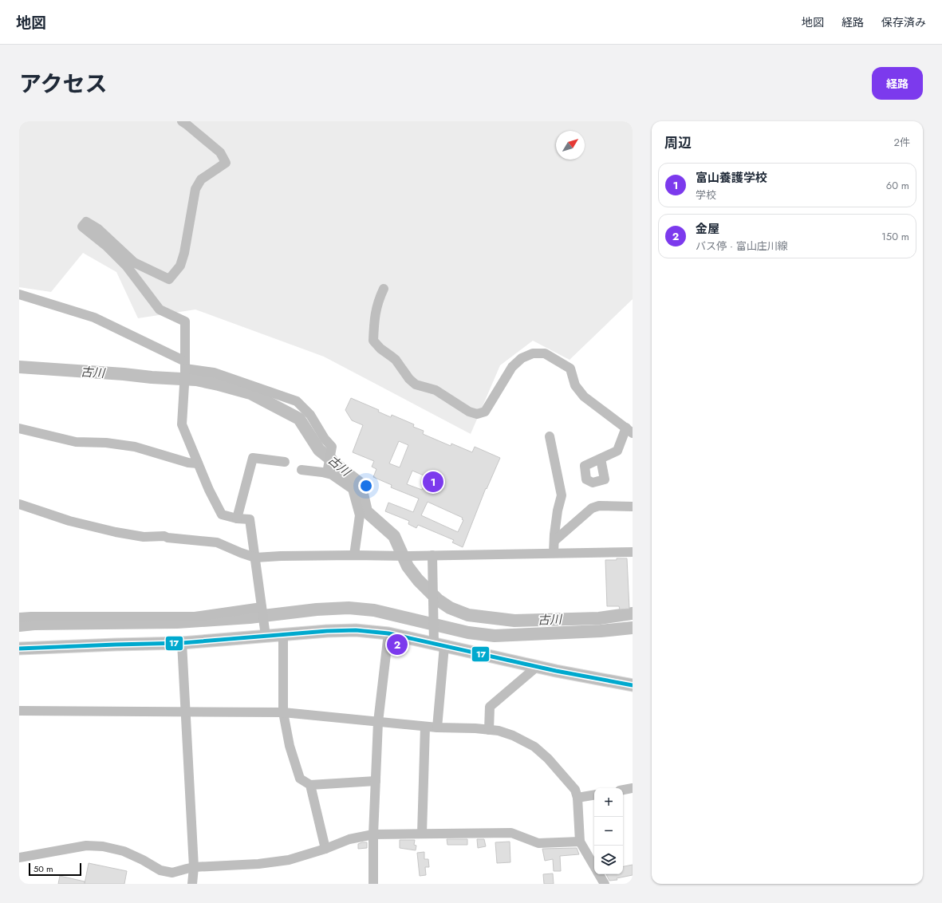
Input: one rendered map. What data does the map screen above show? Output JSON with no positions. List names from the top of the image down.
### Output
{
  "water": ["古川"],
  "lines": ["transit line 17"],
  "scale_bar": "50 m",
  "north": "top right",
  "page": {
    "header": "地図",
    "nav": ["地図", "経路", "保存済み"],
    "title": "アクセス",
    "buttons": "経路",
    "heading": ["周辺", "2件"],
    "list": [
      {
        "mark": "1",
        "name": "富山養護学校",
        "note": "学校",
        "value": "60 m"
      },
      {
        "mark": "2",
        "name": "金屋",
        "note": "バス停 · 富山庄川線",
        "value": "150 m"
      }
    ],
    "pins": ["1", "2"],
    "map_buttons": ["+", "−"],
    "scale": "50 m"
  }
}
